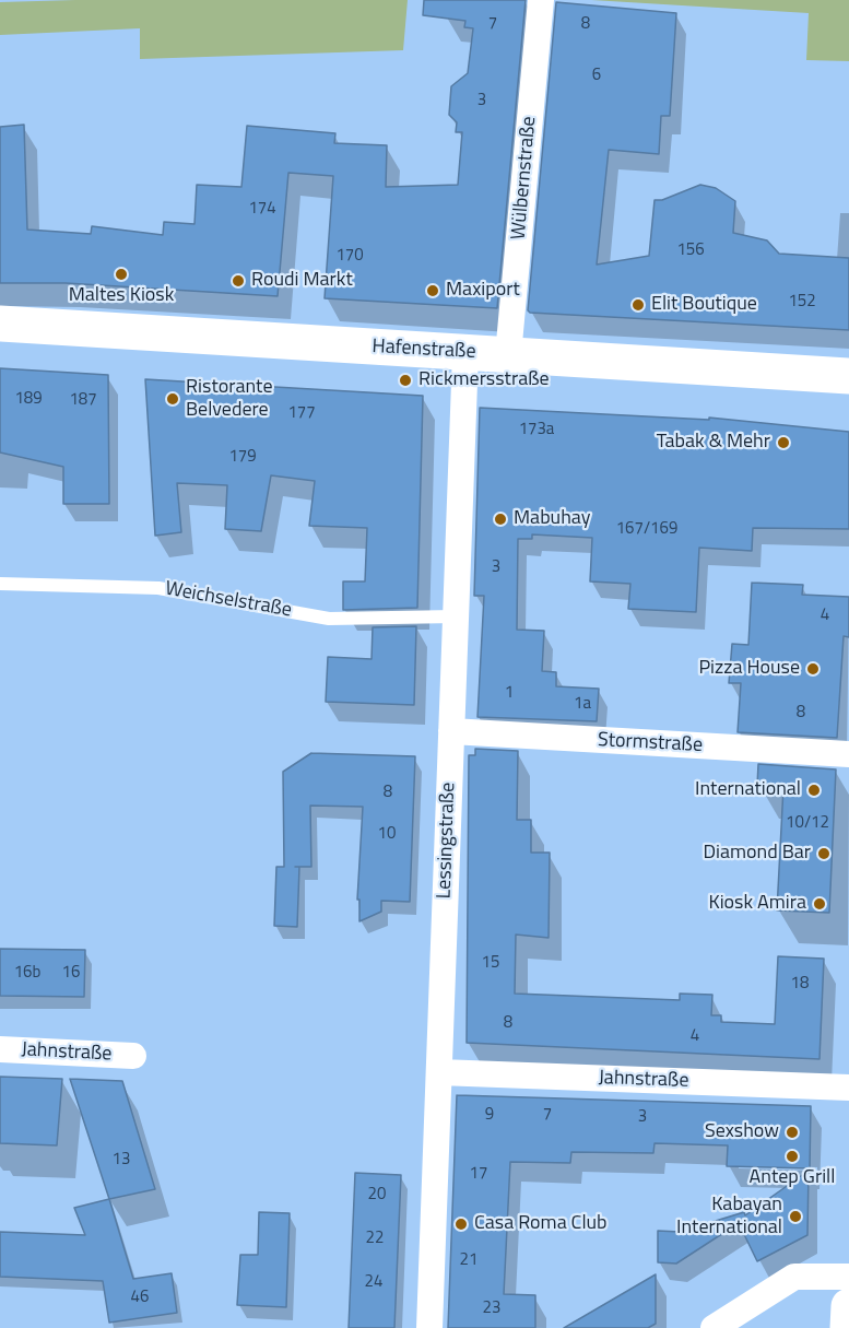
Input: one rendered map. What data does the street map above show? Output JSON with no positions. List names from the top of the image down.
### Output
{
  "streets": {
    "street": [
      "Wülbernstraße",
      "Hafenstraße",
      "Stormstraße",
      "Lessingstraße",
      "Jahnstraße"
    ],
    "lane": ["Weichselstraße"]
  },
  "crossings": [
    ["Wülbernstraße", "Hafenstraße"],
    ["Hafenstraße", "Lessingstraße"],
    ["Weichselstraße", "Lessingstraße"],
    ["Stormstraße", "Lessingstraße"],
    ["Lessingstraße", "Jahnstraße"]
  ],
  "places": [
    "Maltes Kiosk",
    "Roudi Markt",
    "Maxiport",
    "Elit Boutique",
    "Rickmersstraße",
    "Ristorante Belvedere",
    "Tabak & Mehr",
    "Mabuhay",
    "Pizza House",
    "International",
    "Diamond Bar",
    "Kiosk Amira",
    "Sexshow",
    "Antep Grill",
    "Kabayan International",
    "Casa Roma Club"
  ],
  "house_numbers": [
    "7",
    "8",
    "6",
    "3",
    "174",
    "156",
    "170",
    "152",
    "189",
    "187",
    "177",
    "173a",
    "179",
    "167/169",
    "3",
    "4",
    "1",
    "1a",
    "8",
    "8",
    "10/12",
    "10",
    "15",
    "16b",
    "16",
    "18",
    "8",
    "4",
    "9",
    "7",
    "3",
    "13",
    "17",
    "20",
    "22",
    "21",
    "24",
    "46",
    "23"
  ]
}
